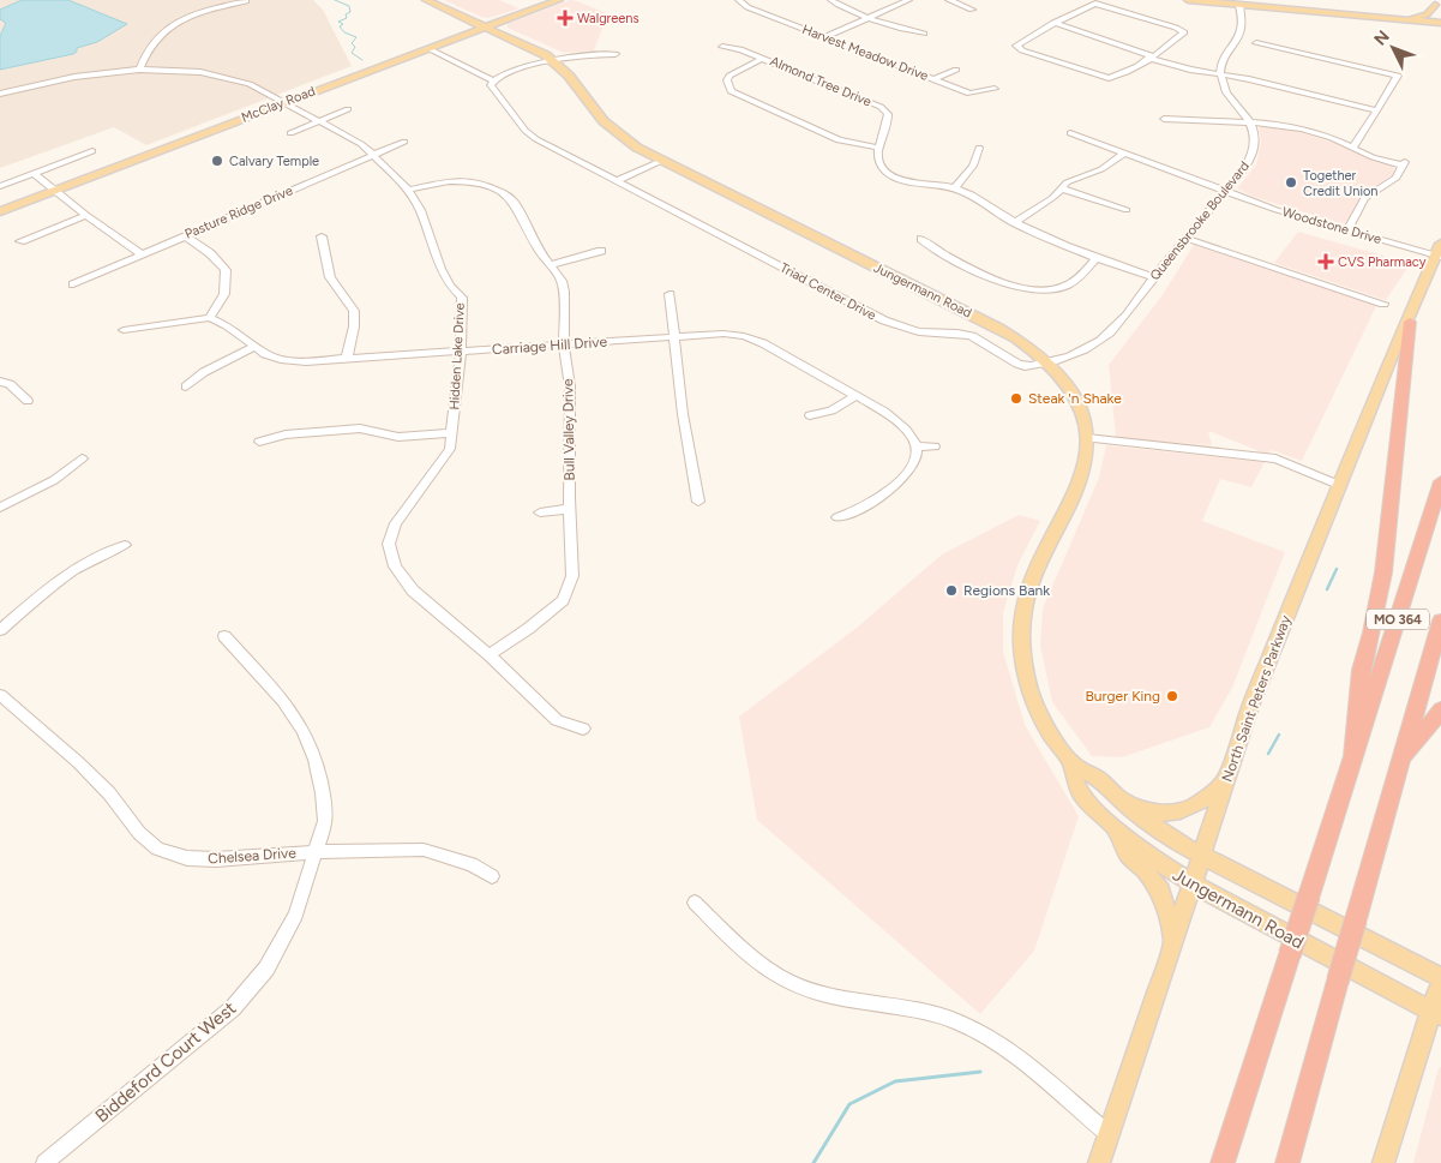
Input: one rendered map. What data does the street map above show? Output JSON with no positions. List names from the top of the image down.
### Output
{
  "streets": {
    "highway": ["MO 364"],
    "main road": ["McClay Road", "Jungermann Road", "North Saint Peters Parkway"],
    "street": [
      "Harvest Meadow Drive",
      "Almond Tree Drive",
      "Pasture Ridge Drive",
      "Queensbrooke Boulevard",
      "Woodstone Drive",
      "Triad Center Drive",
      "Carriage Hill Drive",
      "Hidden Lake Drive",
      "Bull Valley Drive",
      "Chelsea Drive",
      "Biddeford Court West"
    ]
  },
  "crossings": [
    ["McClay Road", "Jungermann Road"],
    ["McClay Road", "Hidden Lake Drive"],
    ["Pasture Ridge Drive", "Hidden Lake Drive"],
    ["Queensbrooke Boulevard", "Woodstone Drive"],
    ["Queensbrooke Boulevard", "Jungermann Road"],
    ["Queensbrooke Boulevard", "Triad Center Drive"],
    ["Woodstone Drive", "North Saint Peters Parkway"],
    ["Jungermann Road", "Triad Center Drive"],
    ["Jungermann Road", "North Saint Peters Parkway"],
    ["Carriage Hill Drive", "Hidden Lake Drive"],
    ["Carriage Hill Drive", "Bull Valley Drive"],
    ["Hidden Lake Drive", "Bull Valley Drive"],
    ["Chelsea Drive", "Biddeford Court West"]
  ],
  "places": {
    "health": ["Walgreens", "CVS Pharmacy"],
    "other": [
      "Calvary Temple",
      "Together Credit Union",
      "Steak 'n Shake",
      "Regions Bank",
      "Burger King"
    ]
  },
  "north": "top left"
}
